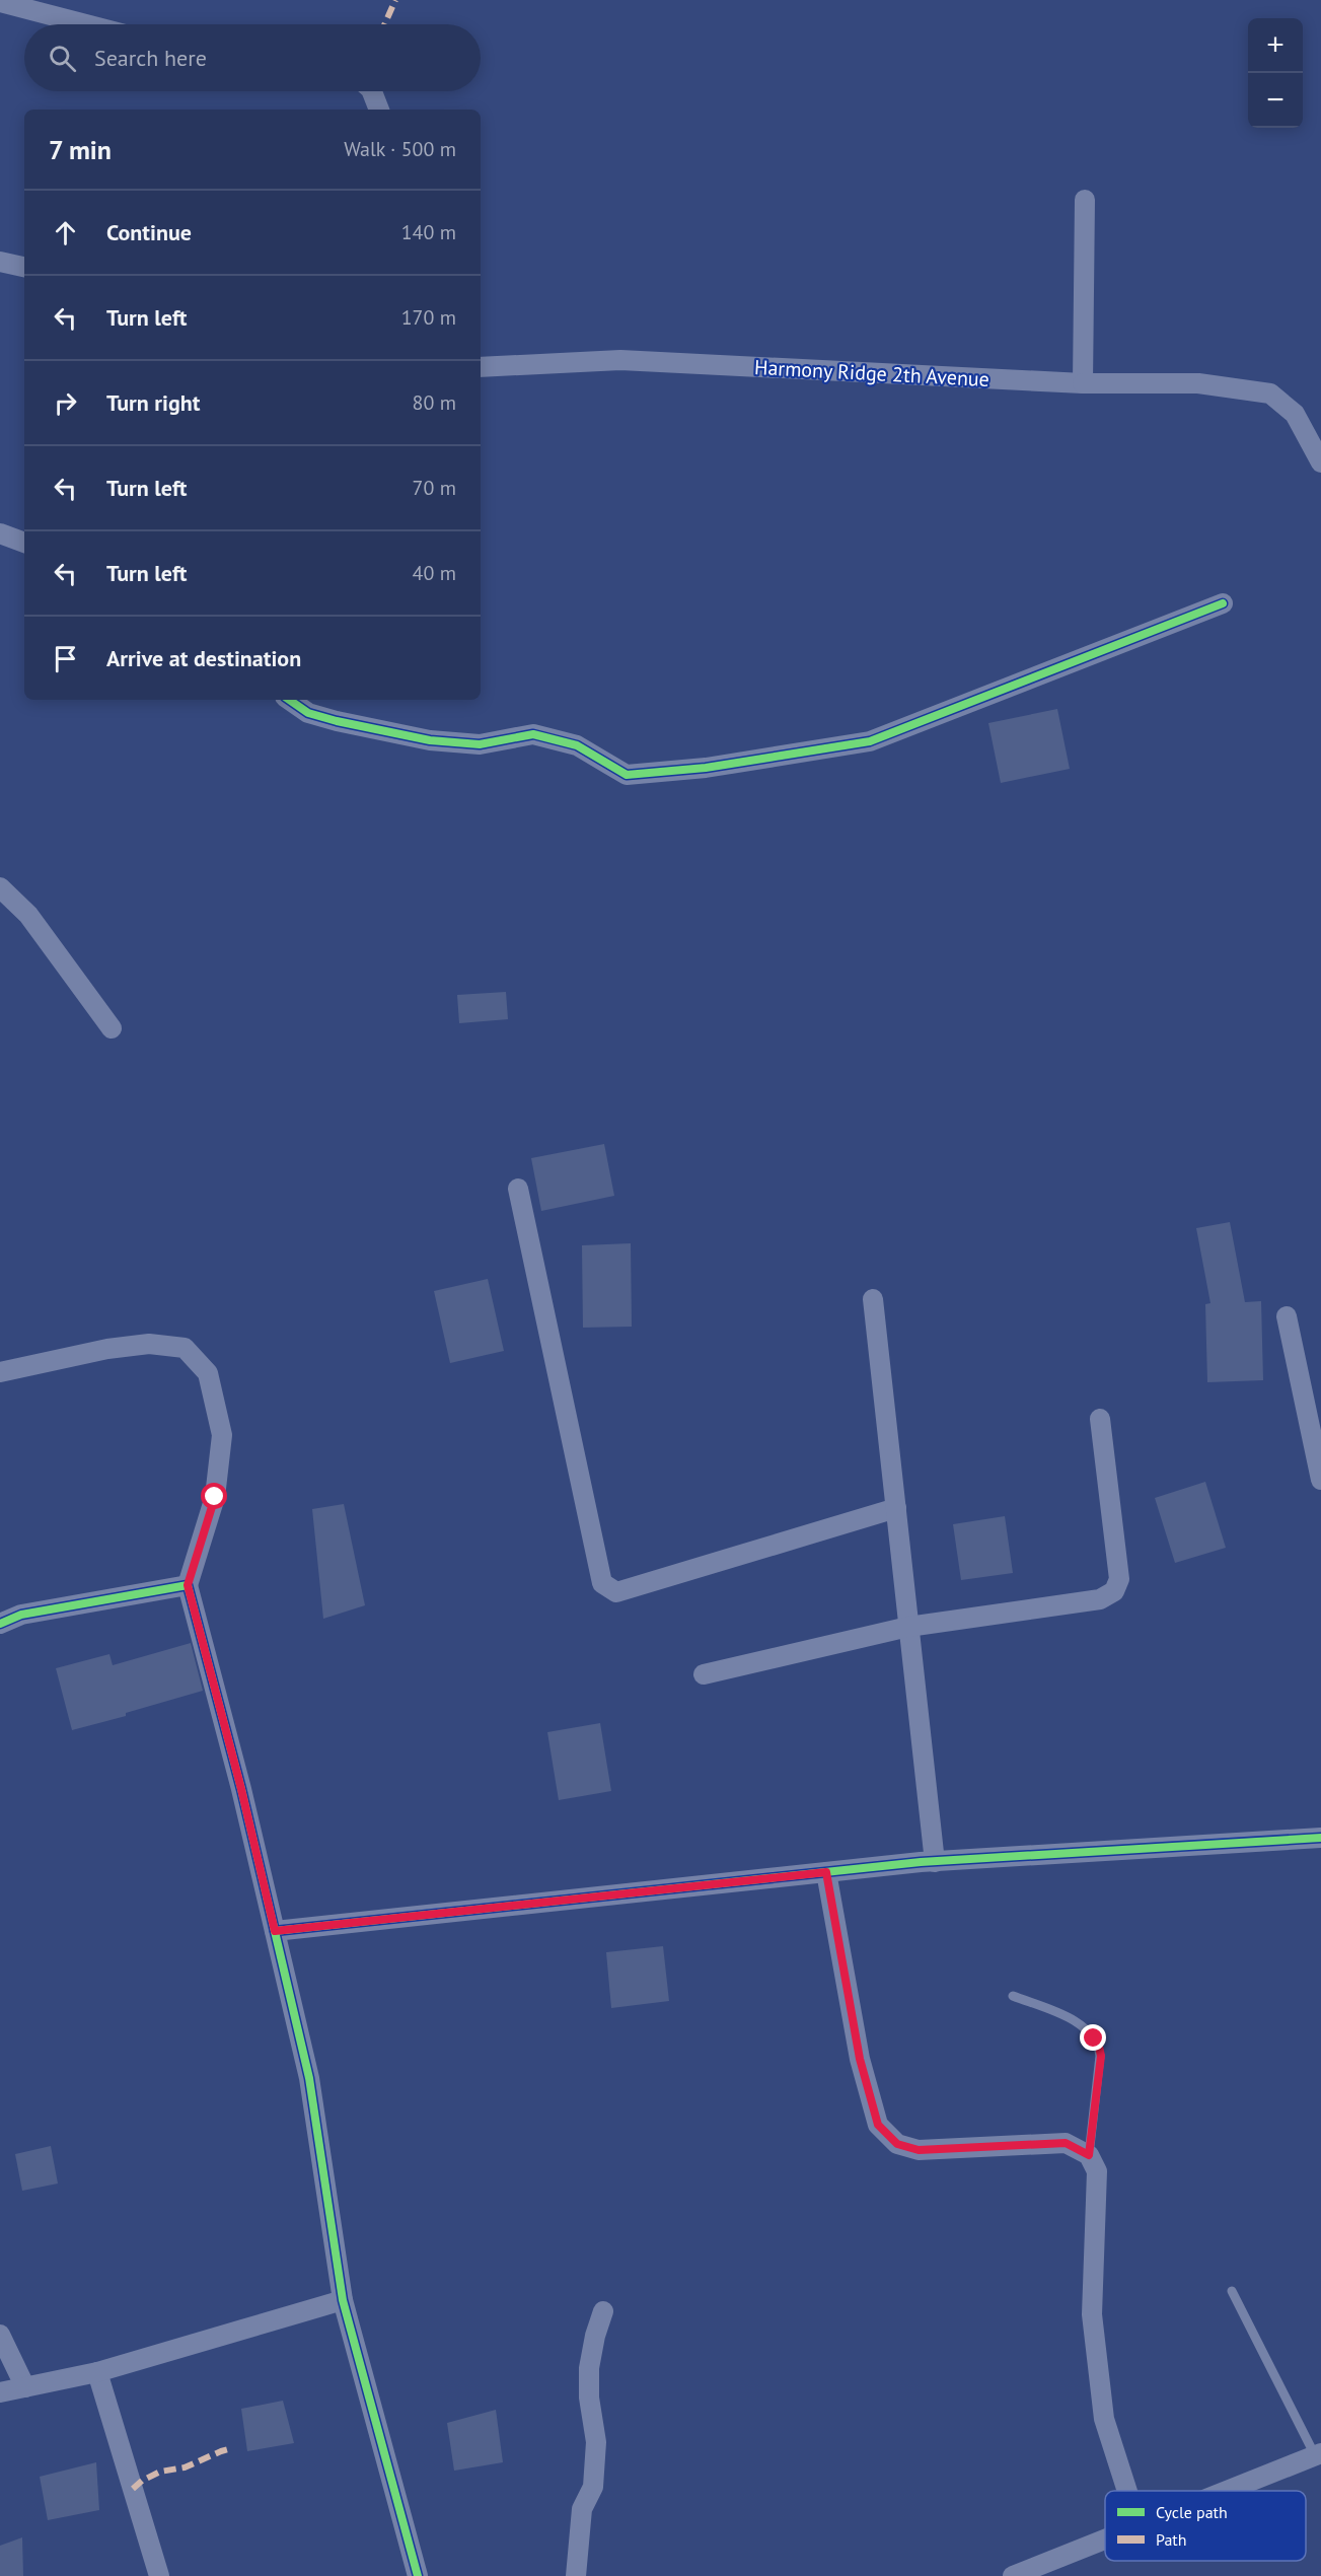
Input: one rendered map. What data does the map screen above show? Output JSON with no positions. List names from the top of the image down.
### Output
{
  "streets": {
    "street": ["Harmony Ridge 2th Avenue"]
  },
  "legend": ["Cycle path", "Path"],
  "page": {
    "map_buttons": ["+", "−"],
    "search": "Search here",
    "heading": ["7 min", "Walk · 500 m"],
    "list": [
      ["Continue", "140 m"],
      ["Turn left", "170 m"],
      ["Turn right", "80 m"],
      ["Turn left", "70 m"],
      ["Turn left", "40 m"],
      "Arrive at destination"
    ]
  }
}
